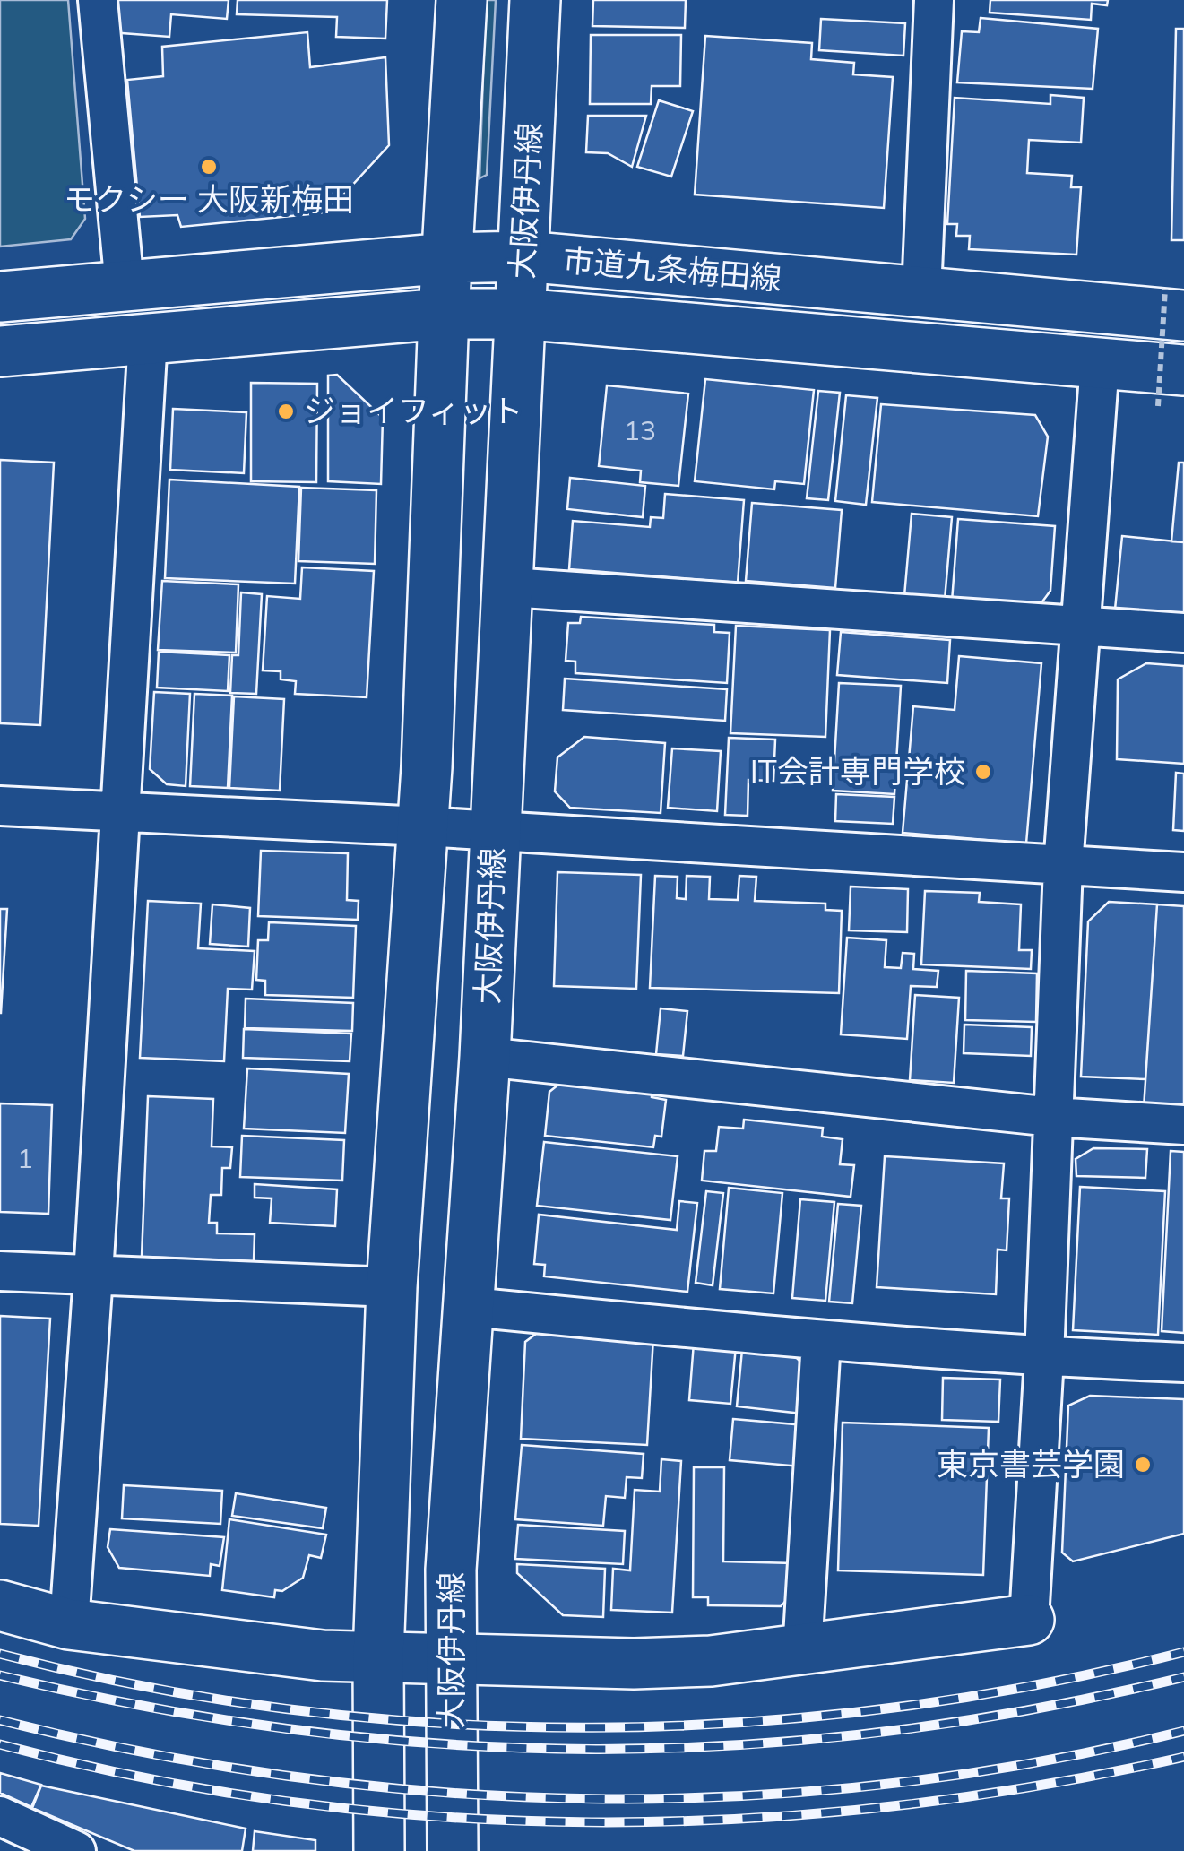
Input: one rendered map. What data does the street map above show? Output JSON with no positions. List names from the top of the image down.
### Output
{
  "streets": {
    "main road": ["大阪伊丹線", "市道九条梅田線"]
  },
  "crossings": [
    ["大阪伊丹線", "市道九条梅田線"]
  ],
  "places": [
    "モクシー 大阪新梅田",
    "ジョイフィット",
    "IT会計専門学校",
    "東京書芸学園"
  ],
  "house_numbers": ["13", "1"]
}
